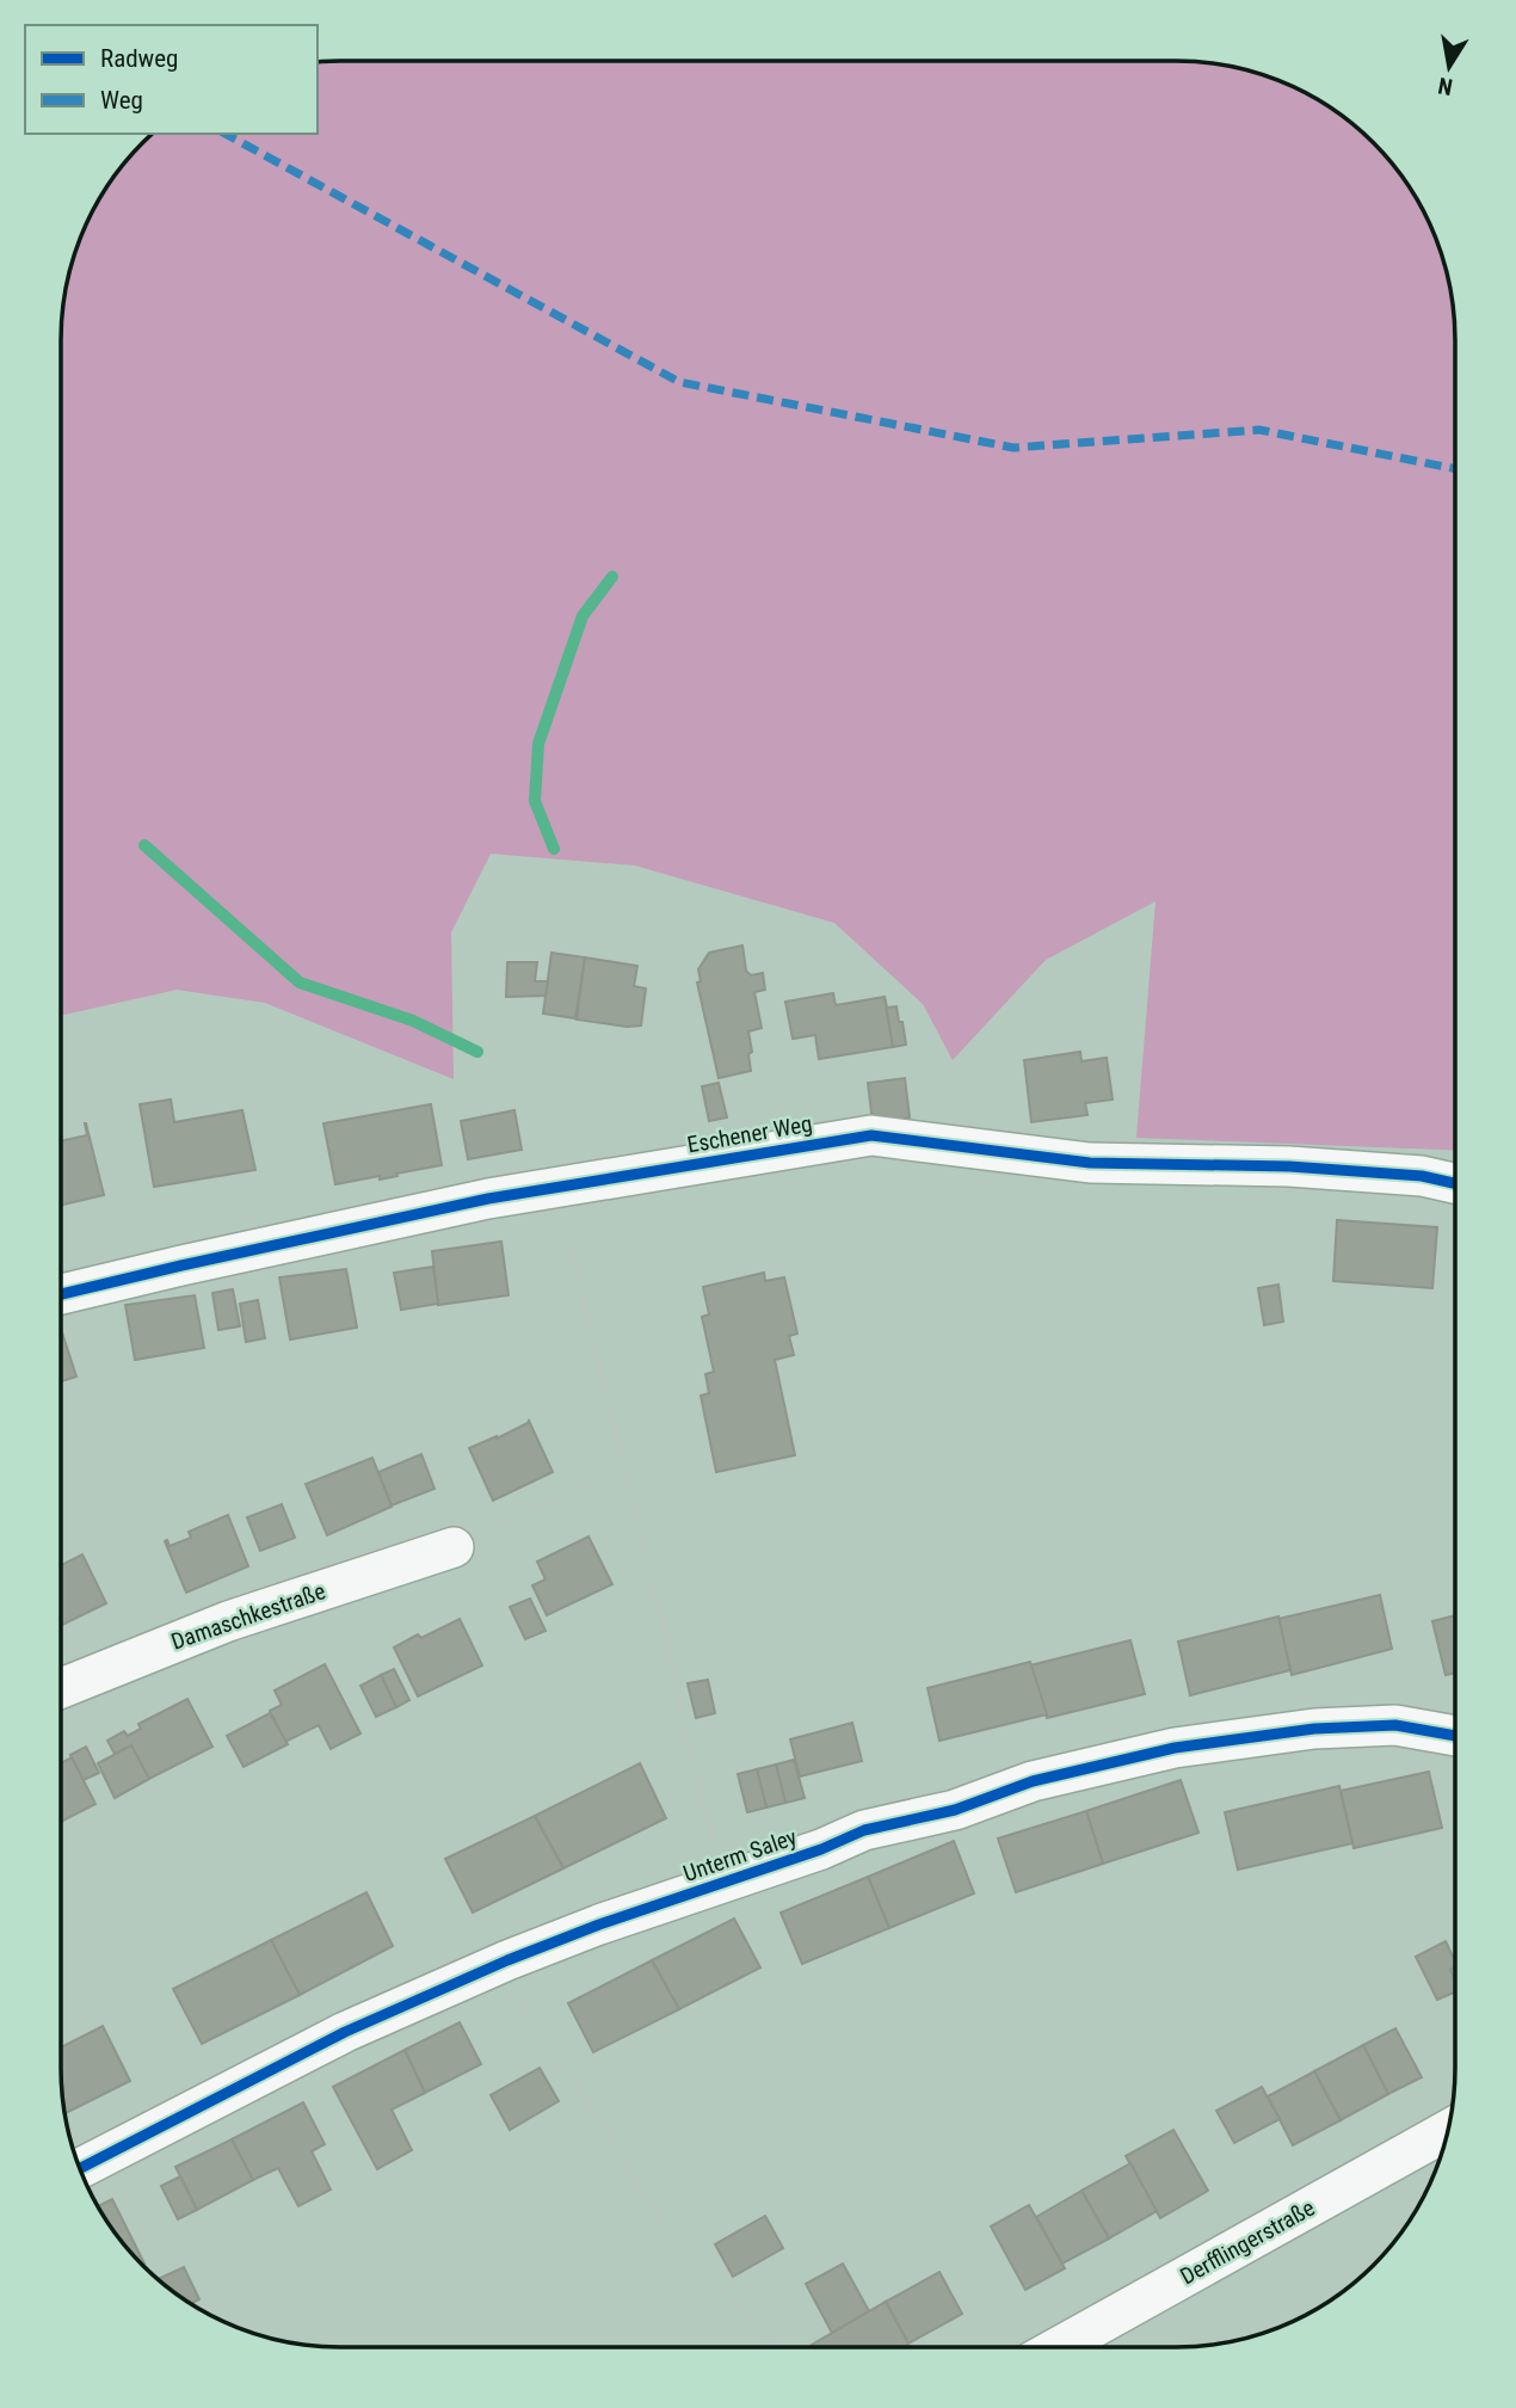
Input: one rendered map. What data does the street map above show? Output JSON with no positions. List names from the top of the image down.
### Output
{
  "streets": {
    "street": [
      "Eschener Weg",
      "Damaschkestraße",
      "Unterm Saley",
      "Derfflingerstraße"
    ]
  },
  "legend": ["Radweg", "Weg"],
  "north": "bottom"
}
